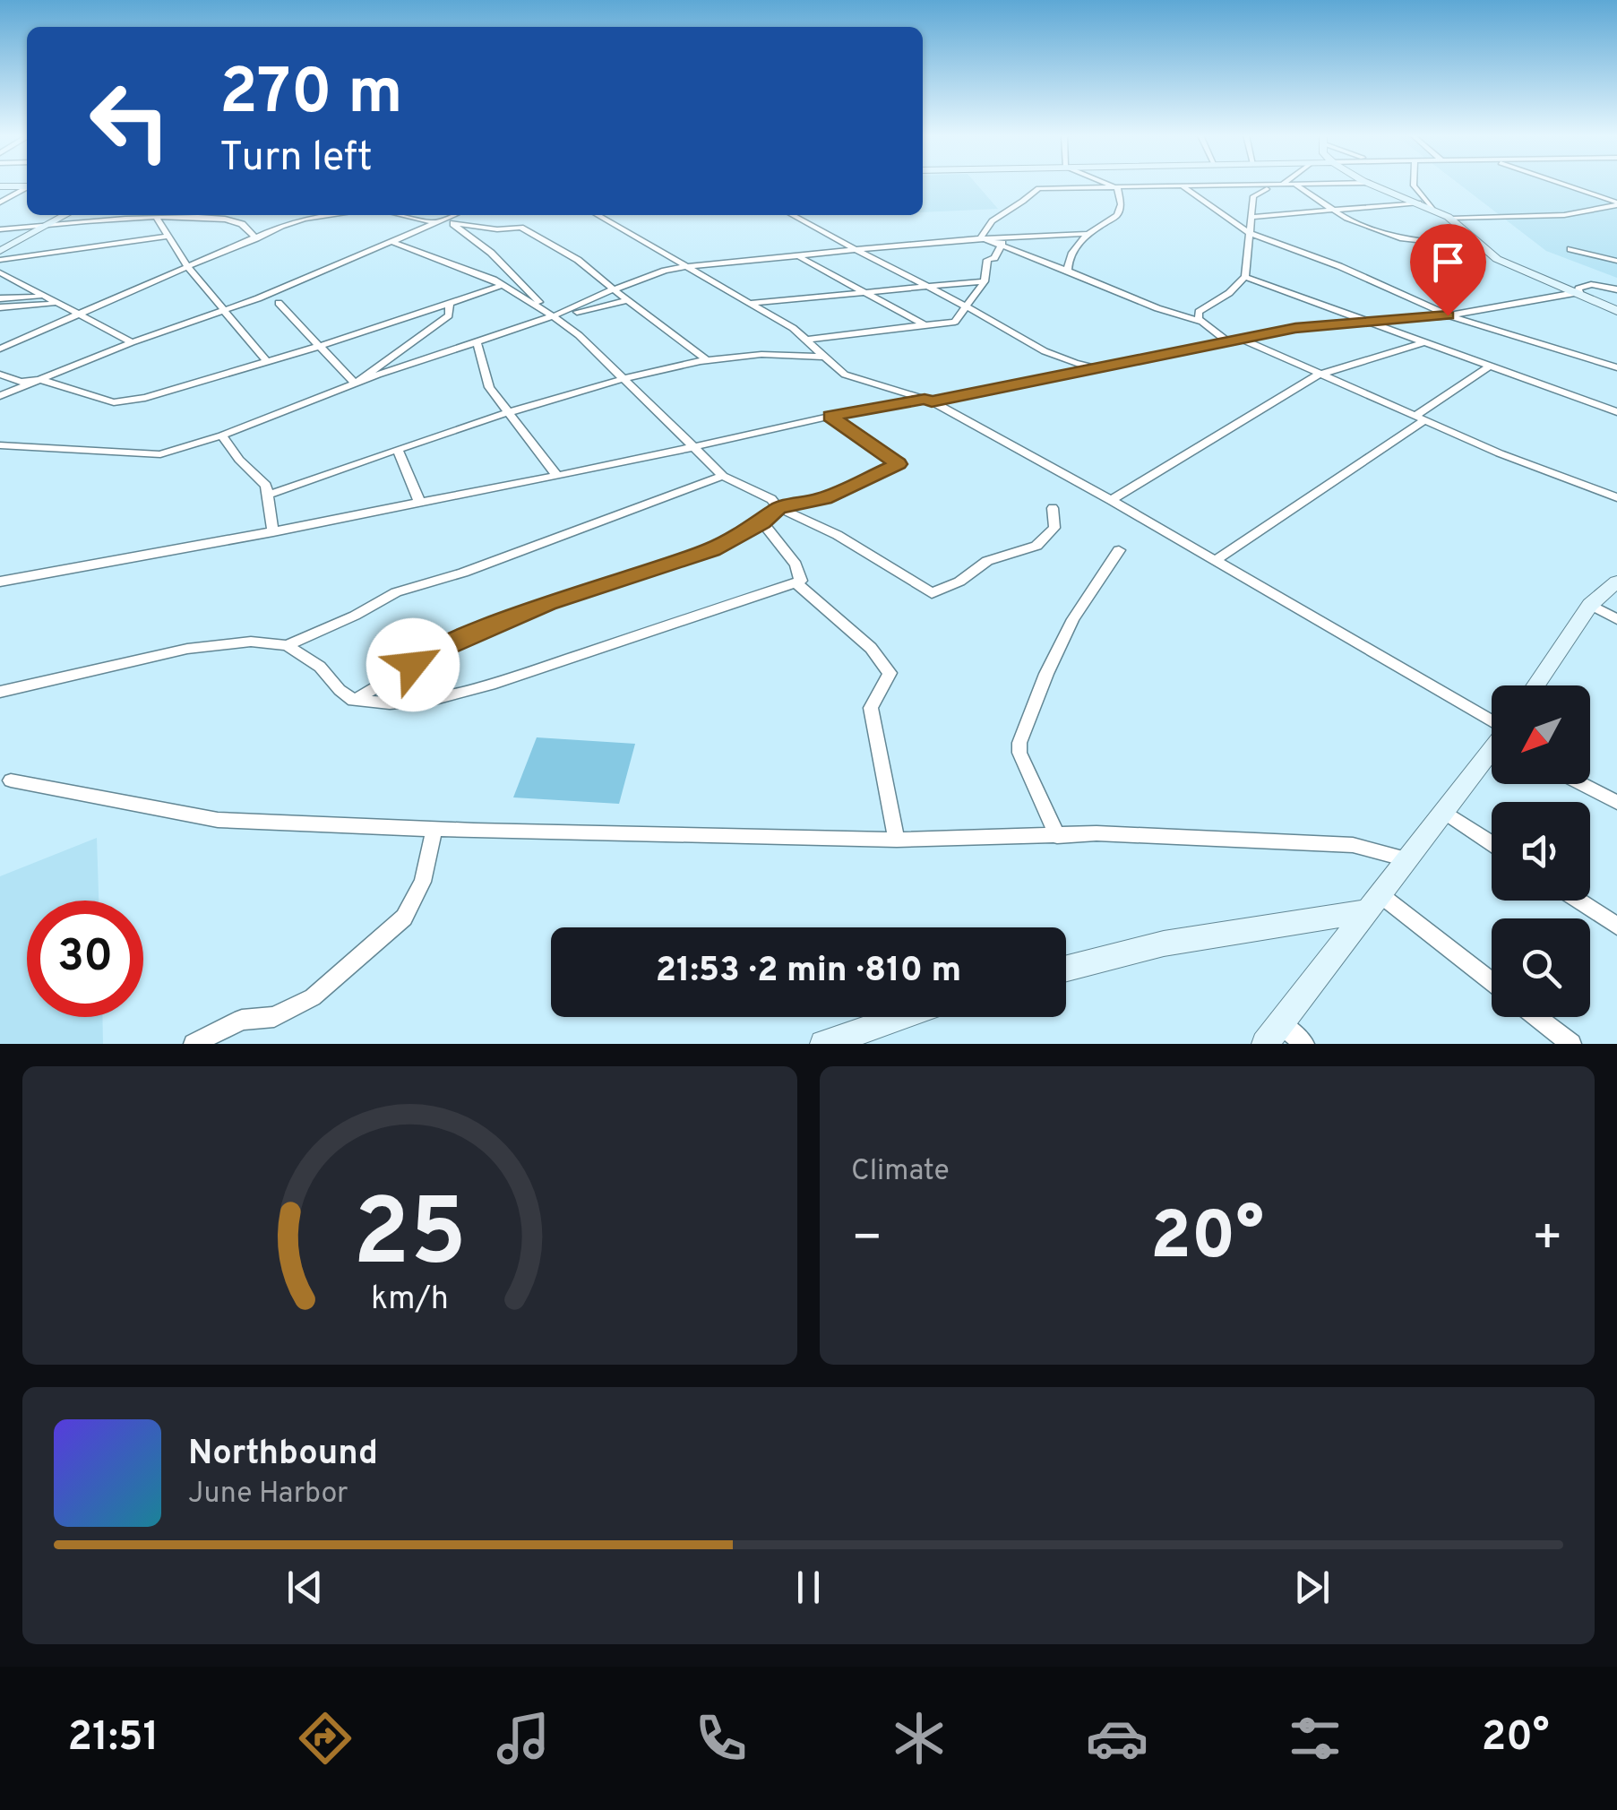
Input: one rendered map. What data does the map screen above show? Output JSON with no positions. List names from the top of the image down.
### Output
{
  "north": "bottom left",
  "page": {
    "turn": ["270 m", "Turn left"],
    "limit": "30",
    "trip": "21:53 · 2 min · 810 m",
    "tile": "Climate",
    "heat": ["−", "20°", "+"],
    "song": ["Northbound", "June Harbor"],
    "tabs": ["21:51", "20°"],
    "gauge": ["25", "km/h"]
  }
}
